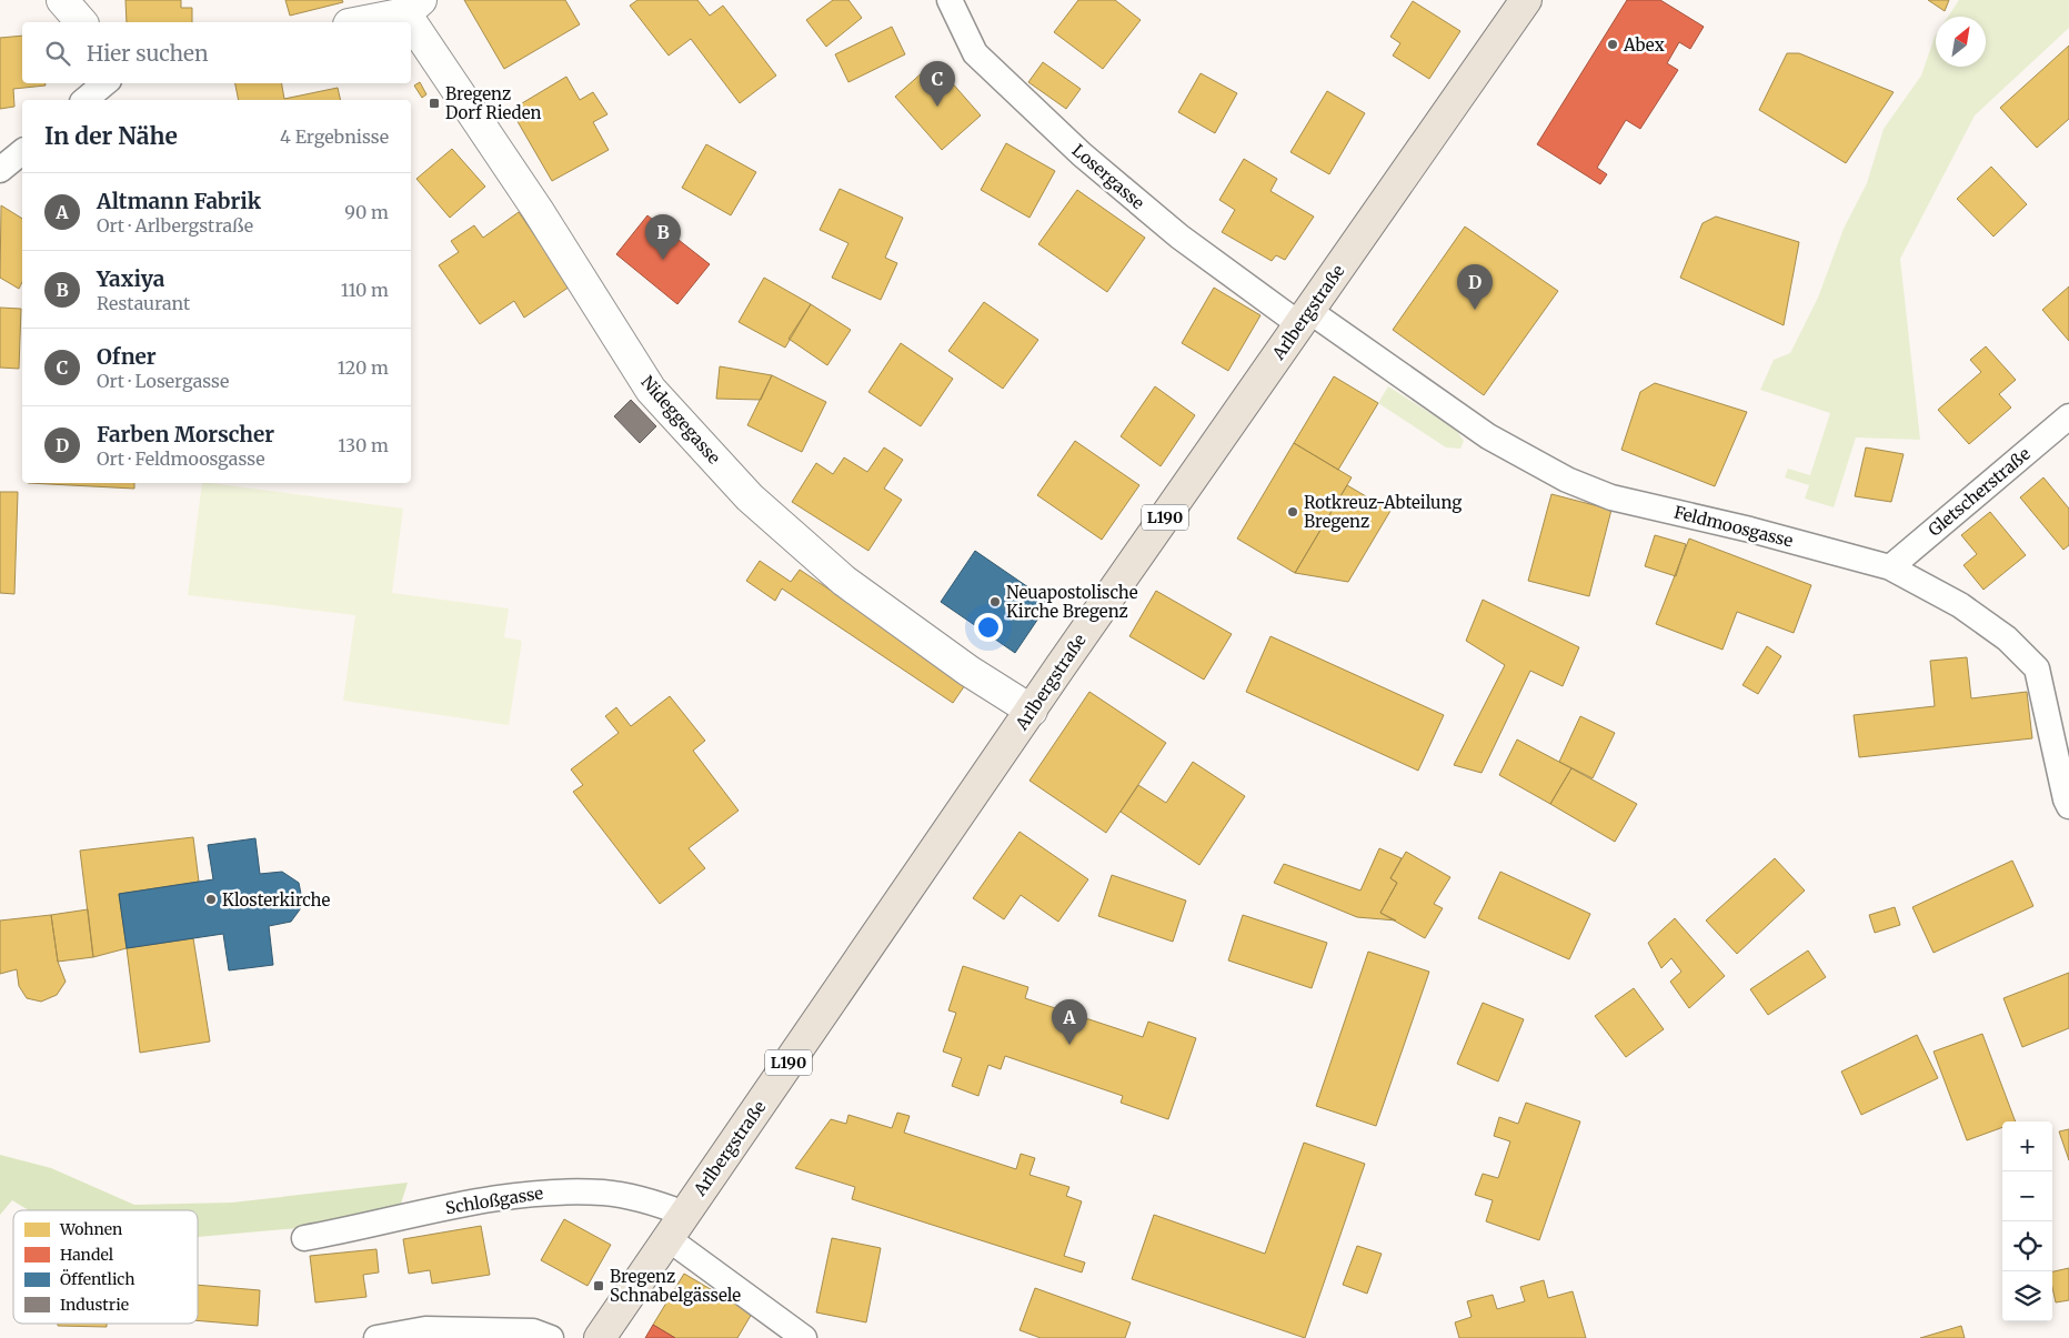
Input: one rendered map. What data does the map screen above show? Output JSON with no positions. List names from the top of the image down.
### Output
{
  "streets": {
    "main road": ["Arlbergstraße", "L190"],
    "street": [
      "Losergasse",
      "Nideggegasse",
      "Gletscherstraße",
      "Feldmoosgasse",
      "Schloßgasse"
    ]
  },
  "crossings": [
    ["Losergasse", "Arlbergstraße"],
    ["Losergasse", "Feldmoosgasse"],
    ["Arlbergstraße", "Nideggegasse"],
    ["Arlbergstraße", "Feldmoosgasse"],
    ["Arlbergstraße", "Schloßgasse"],
    ["Gletscherstraße", "Feldmoosgasse"]
  ],
  "places": {
    "other": [
      "Abex",
      "Rotkreuz-Abteilung Bregenz",
      "Neuapostolische Kirche Bregenz",
      "Klosterkirche"
    ],
    "transit": ["Bregenz Dorf Rieden", "Bregenz Schnabelgässele"]
  },
  "legend": [
    "Wohnen",
    "Handel",
    "Öffentlich",
    "Industrie"
  ],
  "north": "top right",
  "page": {
    "search": "Hier suchen",
    "pins": [
      "C",
      "B",
      "D",
      "A"
    ],
    "heading": ["In der Nähe", "4 Ergebnisse"],
    "list": [
      {
        "mark": "A",
        "name": "Altmann Fabrik",
        "note": "Ort · Arlbergstraße",
        "value": "90 m"
      },
      {
        "mark": "B",
        "name": "Yaxiya",
        "note": "Restaurant",
        "value": "110 m"
      },
      {
        "mark": "C",
        "name": "Ofner",
        "note": "Ort · Losergasse",
        "value": "120 m"
      },
      {
        "mark": "D",
        "name": "Farben Morscher",
        "note": "Ort · Feldmoosgasse",
        "value": "130 m"
      }
    ],
    "map_buttons": ["+", "−"]
  }
}
